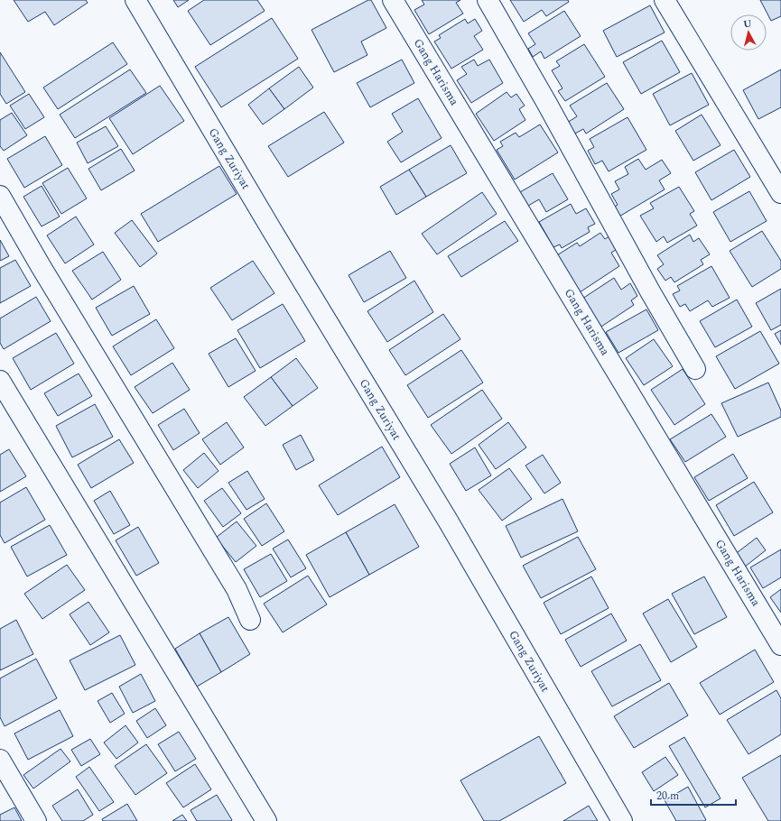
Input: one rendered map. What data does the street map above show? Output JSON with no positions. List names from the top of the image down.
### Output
{
  "streets": {
    "street": ["Gang Harisma", "Gang Zuriyat"]
  },
  "scale_bar": "20 m",
  "north": "top"
}
